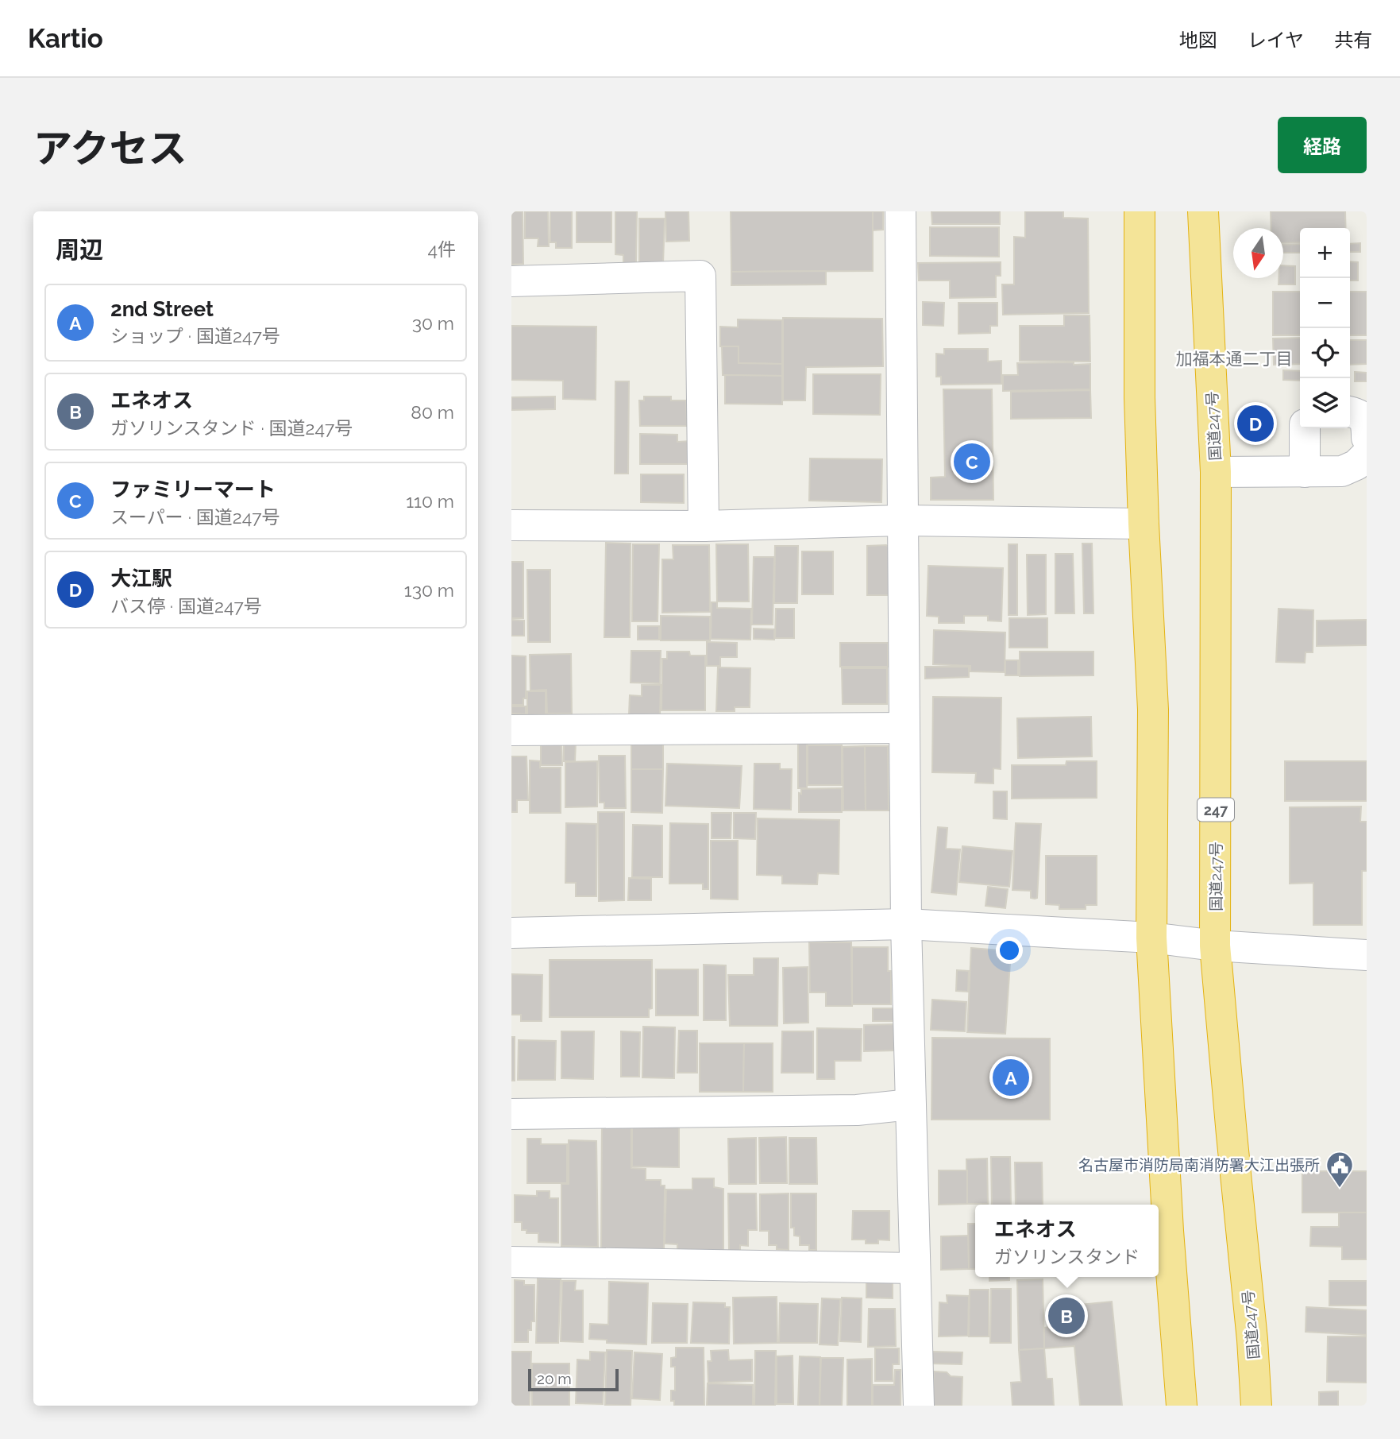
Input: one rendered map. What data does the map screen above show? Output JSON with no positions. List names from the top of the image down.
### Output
{
  "streets": {
    "highway": ["国道247号", "247"]
  },
  "districts": ["加福本通二丁目"],
  "places": {
    "public building": ["名古屋市消防局南消防署大江出張所"]
  },
  "scale_bar": "20 m",
  "north": "bottom",
  "page": {
    "header": "Kartio",
    "nav": ["地図", "レイヤ", "共有"],
    "title": "アクセス",
    "buttons": "経路",
    "heading": ["周辺", "4件"],
    "map_buttons": ["+", "−"],
    "list": [
      {
        "mark": "A",
        "name": "2nd Street",
        "note": "ショップ · 国道247号",
        "value": "30 m"
      },
      {
        "mark": "B",
        "name": "エネオス",
        "note": "ガソリンスタンド · 国道247号",
        "value": "80 m"
      },
      {
        "mark": "C",
        "name": "ファミリーマート",
        "note": "スーパー · 国道247号",
        "value": "110 m"
      },
      {
        "mark": "D",
        "name": "大江駅",
        "note": "バス停 · 国道247号",
        "value": "130 m"
      }
    ],
    "pins": [
      "D",
      "C",
      "A",
      "B"
    ],
    "popup": ["エネオス", "ガソリンスタンド"],
    "scale": "20 m"
  }
}
